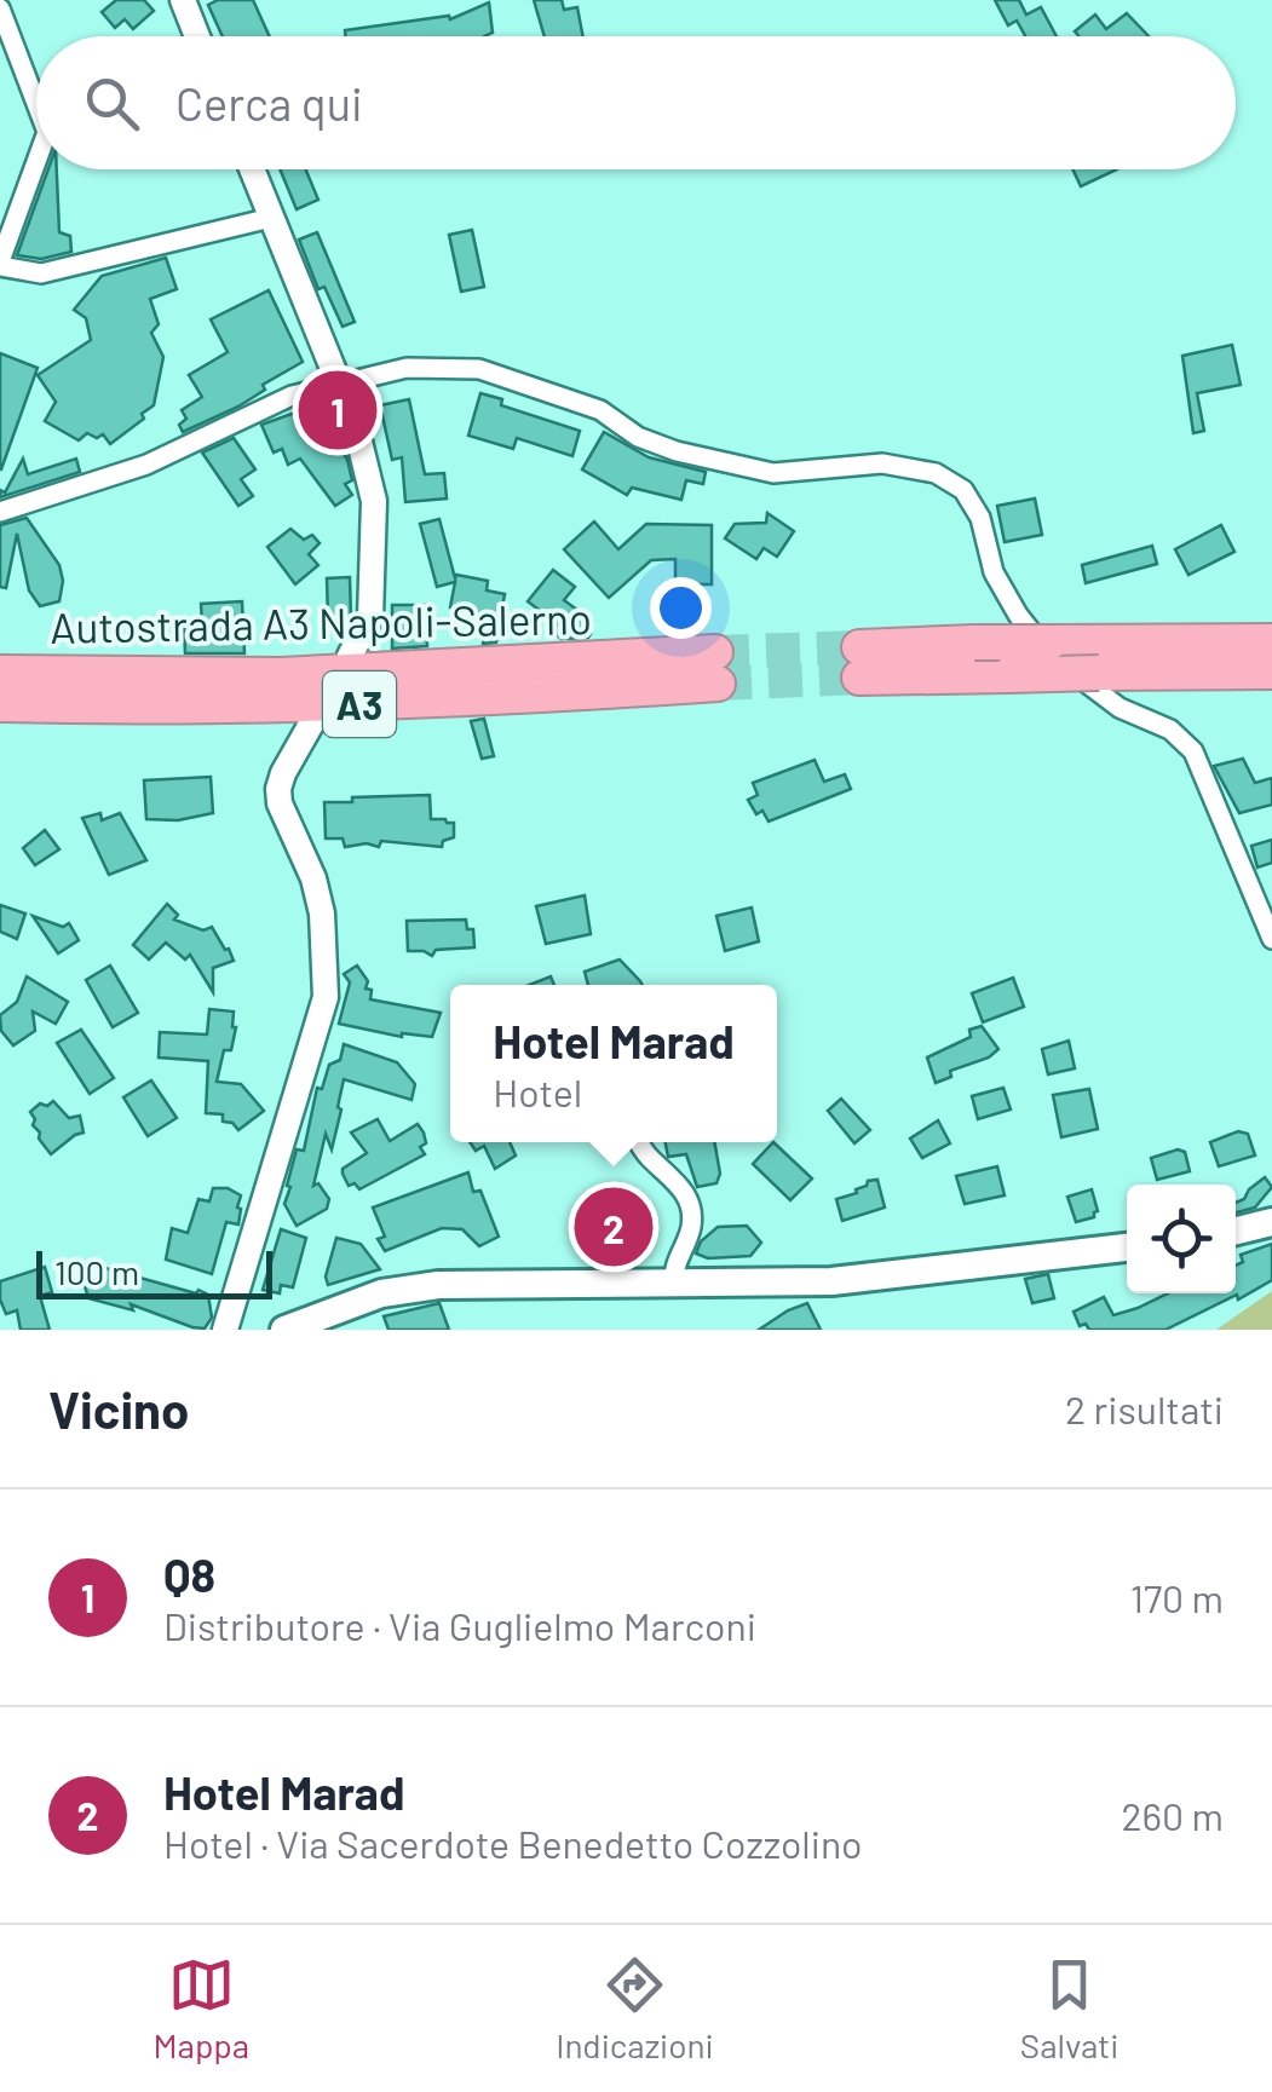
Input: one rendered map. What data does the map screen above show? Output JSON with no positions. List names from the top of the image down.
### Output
{
  "streets": {
    "highway": ["Autostrada A3 Napoli-Salerno", "A3"]
  },
  "scale_bar": "100 m",
  "page": {
    "search": "Cerca qui",
    "pins": ["1", "2"],
    "popup": ["Hotel Marad", "Hotel"],
    "scale": "100 m",
    "heading": ["Vicino", "2 risultati"],
    "list": [
      {
        "mark": "1",
        "name": "Q8",
        "note": "Distributore · Via Guglielmo Marconi",
        "value": "170 m"
      },
      {
        "mark": "2",
        "name": "Hotel Marad",
        "note": "Hotel · Via Sacerdote Benedetto Cozzolino",
        "value": "260 m"
      }
    ],
    "nav": ["Mappa", "Indicazioni", "Salvati"]
  }
}
